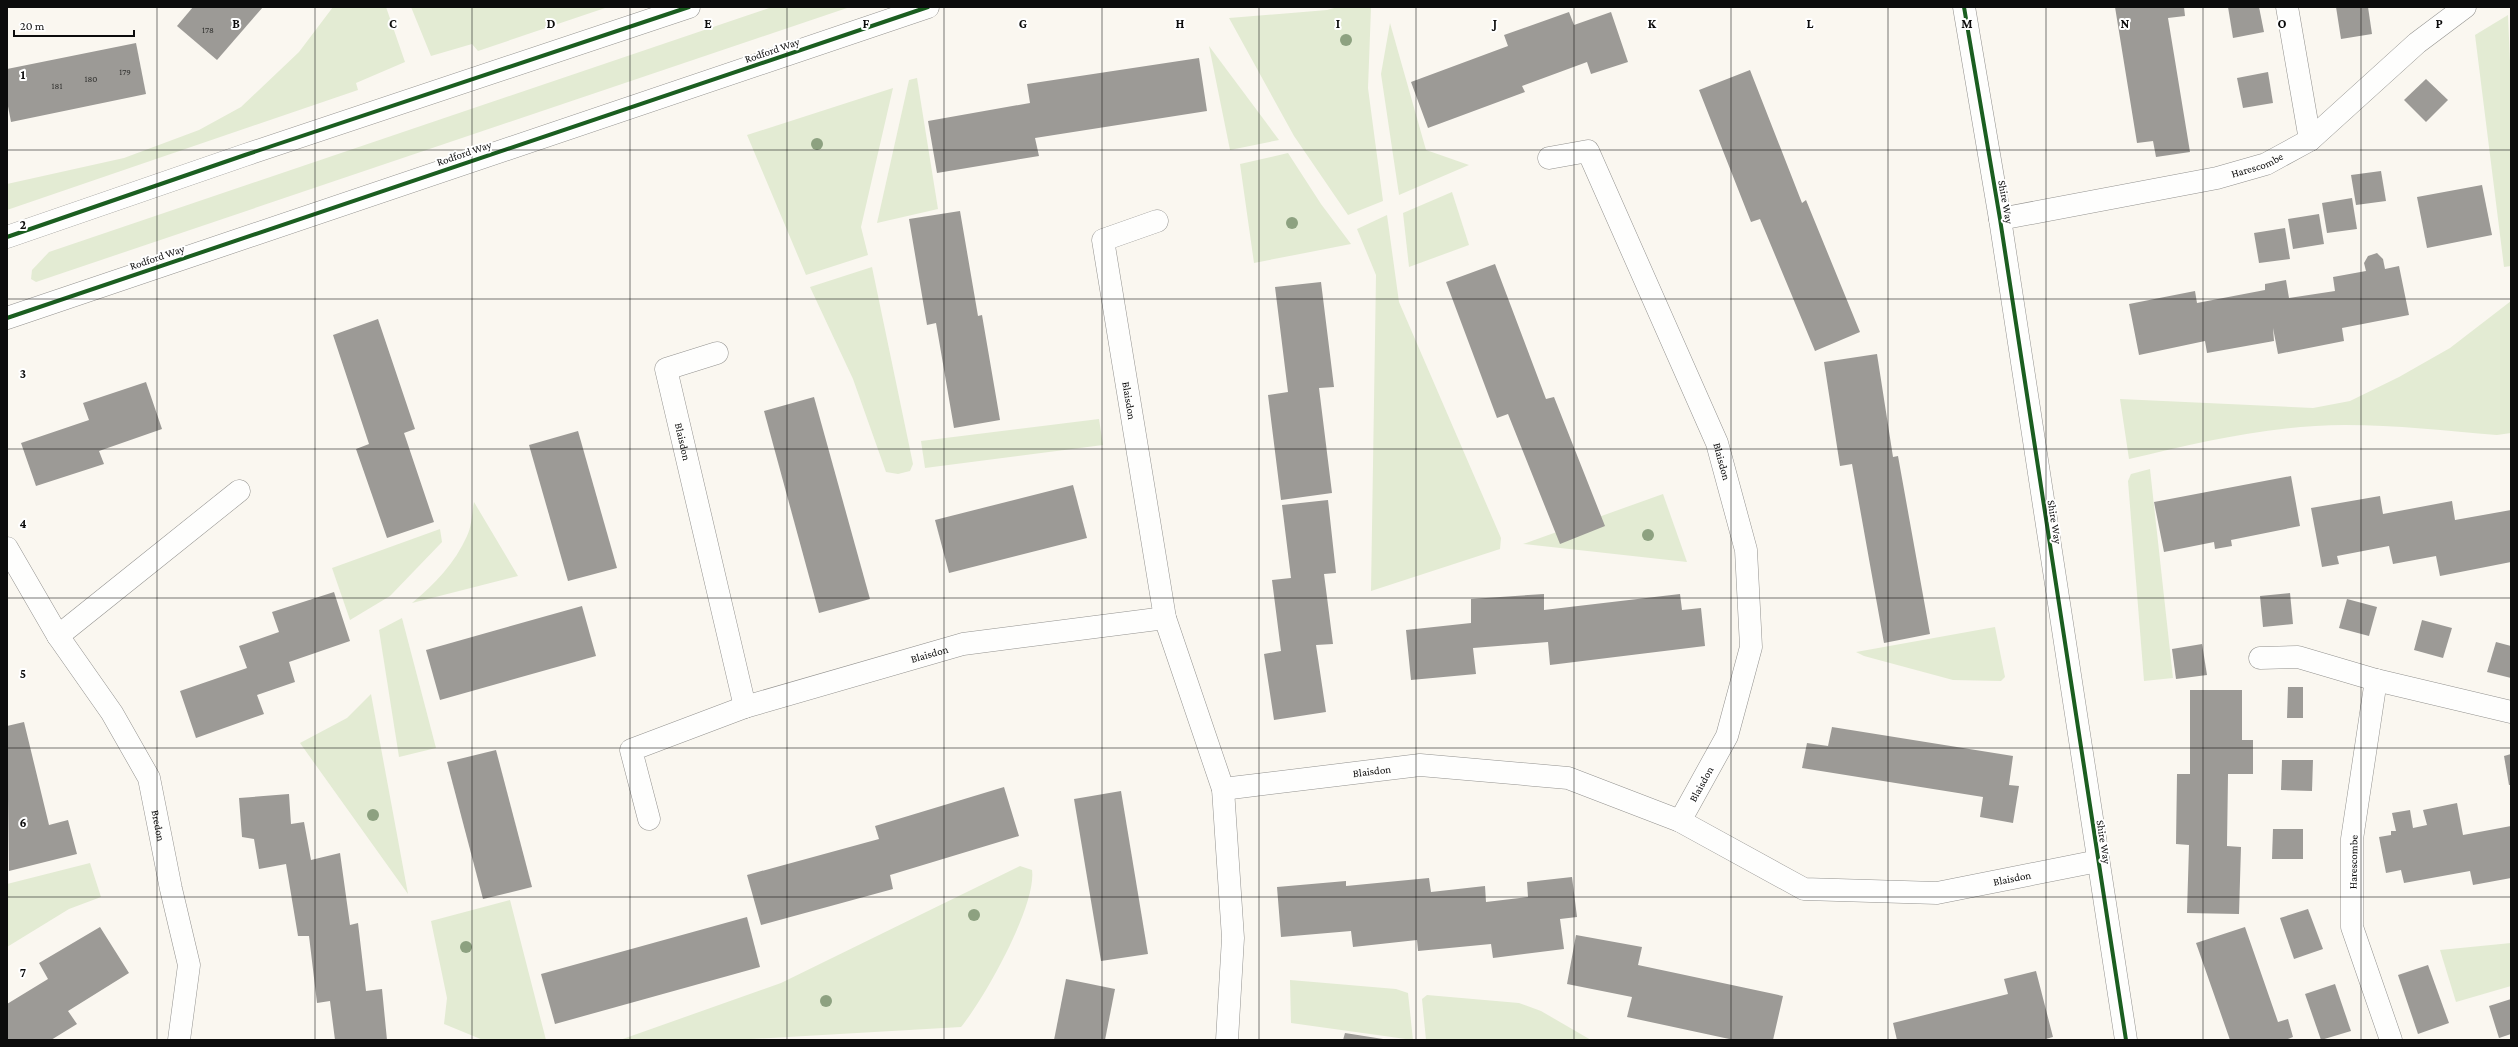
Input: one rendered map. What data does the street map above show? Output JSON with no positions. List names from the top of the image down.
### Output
{
  "streets": {
    "street": [
      "Rodford Way",
      "Harescombe",
      "Shire Way",
      "Blaisdon",
      "Bredon"
    ]
  },
  "crossings": [
    ["Harescombe", "Shire Way"],
    ["Shire Way", "Blaisdon"]
  ],
  "house_numbers": [
    "178",
    "179",
    "180",
    "181"
  ],
  "scale_bar": "20 m",
  "grid": {
    "columns": [
      "B",
      "C",
      "D",
      "E",
      "F",
      "G",
      "H",
      "I",
      "J",
      "K",
      "L",
      "M",
      "N",
      "O",
      "P"
    ],
    "rows": [
      "1",
      "2",
      "3",
      "4",
      "5",
      "6",
      "7"
    ]
  }
}
